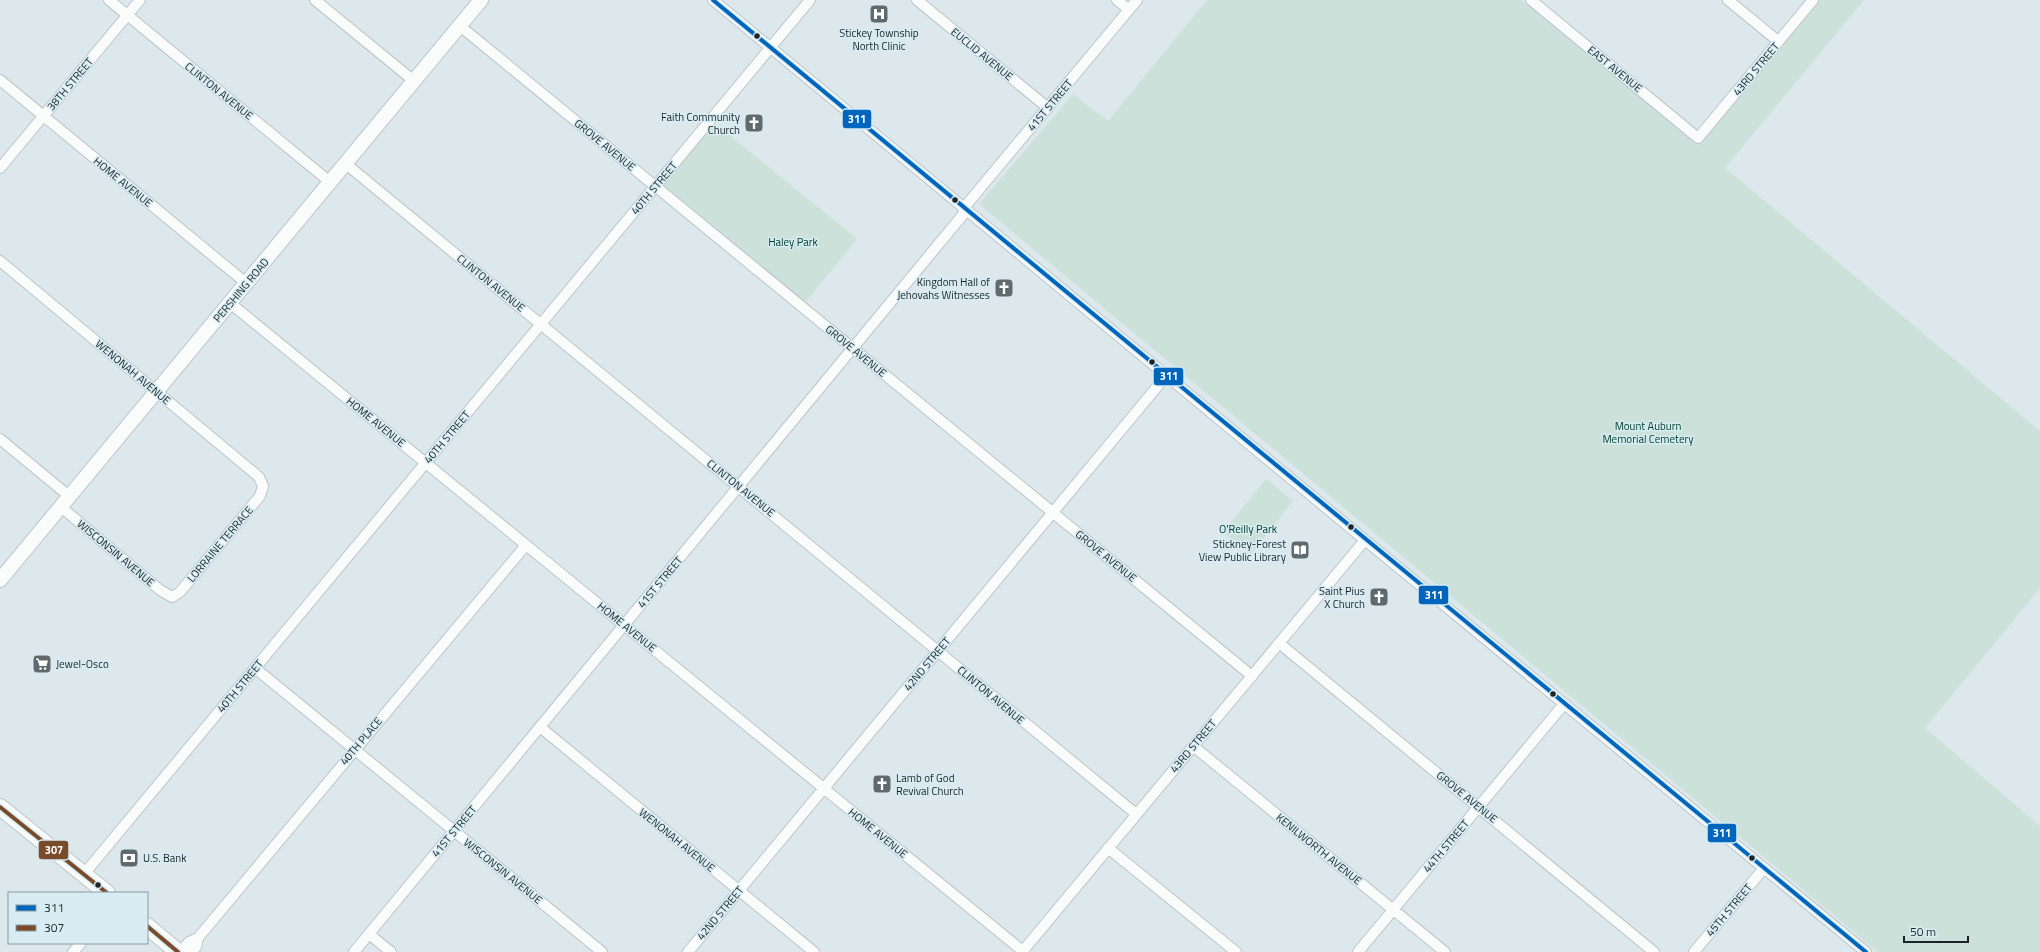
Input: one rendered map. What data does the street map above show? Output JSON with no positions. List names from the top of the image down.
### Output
{
  "streets": {
    "main road": ["PERSHING ROAD"],
    "street": [
      "EUCLID AVENUE",
      "EAST AVENUE",
      "43RD STREET",
      "38TH STREET",
      "CLINTON AVENUE",
      "41ST STREET",
      "GROVE AVENUE",
      "HOME AVENUE",
      "40TH STREET",
      "WENONAH AVENUE",
      "LORRAINE TERRACE",
      "WISCONSIN AVENUE",
      "42ND STREET",
      "40TH PLACE",
      "44TH STREET",
      "KENILWORTH AVENUE",
      "45TH STREET"
    ]
  },
  "crossings": [
    ["EUCLID AVENUE", "41ST STREET"],
    ["EAST AVENUE", "43RD STREET"],
    ["43RD STREET", "CLINTON AVENUE"],
    ["43RD STREET", "GROVE AVENUE"],
    ["43RD STREET", "HOME AVENUE"],
    ["43RD STREET", "KENILWORTH AVENUE"],
    ["38TH STREET", "CLINTON AVENUE"],
    ["38TH STREET", "HOME AVENUE"],
    ["CLINTON AVENUE", "41ST STREET"],
    ["CLINTON AVENUE", "40TH STREET"],
    ["CLINTON AVENUE", "PERSHING ROAD"],
    ["CLINTON AVENUE", "42ND STREET"],
    ["41ST STREET", "GROVE AVENUE"],
    ["41ST STREET", "HOME AVENUE"],
    ["41ST STREET", "WENONAH AVENUE"],
    ["41ST STREET", "WISCONSIN AVENUE"],
    ["GROVE AVENUE", "40TH STREET"],
    ["GROVE AVENUE", "PERSHING ROAD"],
    ["GROVE AVENUE", "42ND STREET"],
    ["GROVE AVENUE", "44TH STREET"],
    ["HOME AVENUE", "40TH STREET"],
    ["HOME AVENUE", "PERSHING ROAD"],
    ["HOME AVENUE", "42ND STREET"],
    ["HOME AVENUE", "40TH PLACE"],
    ["40TH STREET", "WISCONSIN AVENUE"],
    ["PERSHING ROAD", "WENONAH AVENUE"],
    ["PERSHING ROAD", "WISCONSIN AVENUE"],
    ["WENONAH AVENUE", "LORRAINE TERRACE"],
    ["WENONAH AVENUE", "42ND STREET"],
    ["LORRAINE TERRACE", "WISCONSIN AVENUE"],
    ["WISCONSIN AVENUE", "40TH PLACE"],
    ["44TH STREET", "KENILWORTH AVENUE"]
  ],
  "parks": ["Haley Park", "Mount Auburn Memorial Cemetery", "O'Reilly Park"],
  "places": {
    "hospital": ["Stickey Township North Clinic"],
    "church": [
      "Faith Community Church",
      "Kingdom Hall of Jehovahs Witnesses",
      "Saint Pius X Church",
      "Lamb of God Revival Church"
    ],
    "library": ["Stickney-Forest View Public Library"],
    "supermarket": ["Jewel-Osco"],
    "bank": ["U.S. Bank"]
  },
  "lines": ["transit line 311", "transit line 307"],
  "legend": ["311", "307"],
  "scale_bar": "50 m"
}
